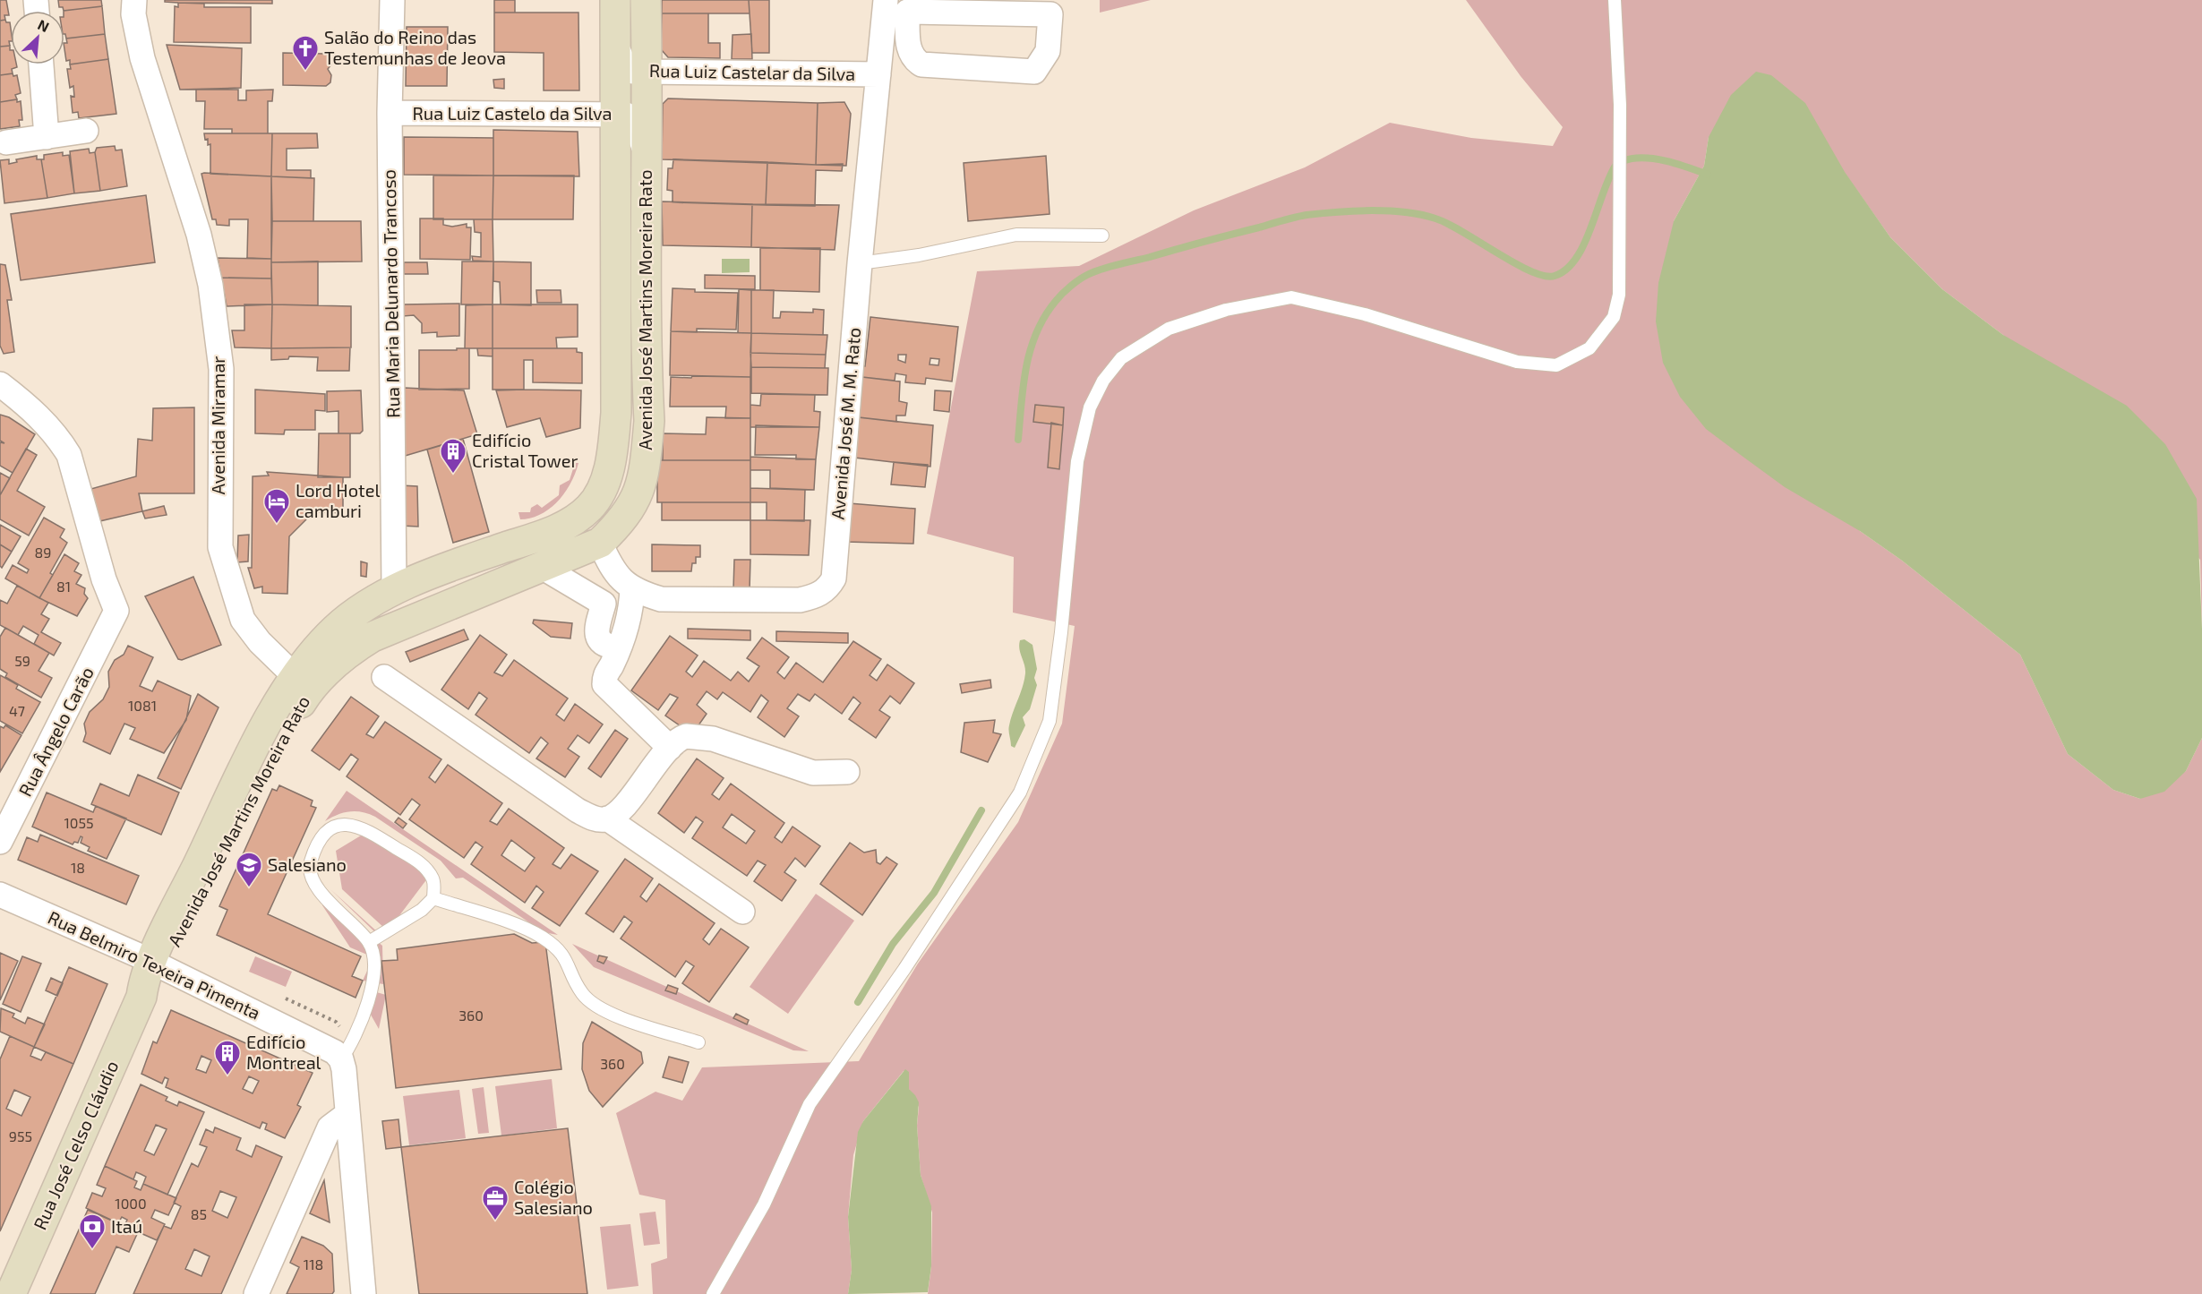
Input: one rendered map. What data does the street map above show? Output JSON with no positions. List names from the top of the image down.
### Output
{
  "streets": {
    "street": [
      "Rua Luiz Castelar da Silva",
      "Rua Luiz Castelo da Silva",
      "Rua Maria Delunardo Trancoso",
      "Avenida José Martins Moreira Rato",
      "Avenida José M. M. Rato",
      "Avenida Miramar",
      "Rua Ângelo Carão",
      "Rua Belmiro Texeira Pimenta",
      "Rua José Celso Cláudio"
    ]
  },
  "crossings": [
    ["Rua Luiz Castelar da Silva", "Avenida José Martins Moreira Rato"],
    ["Rua Luiz Castelar da Silva", "Avenida José M. M. Rato"],
    ["Rua Luiz Castelo da Silva", "Rua Maria Delunardo Trancoso"],
    ["Rua Luiz Castelo da Silva", "Avenida José Martins Moreira Rato"],
    ["Rua Maria Delunardo Trancoso", "Avenida José Martins Moreira Rato"],
    ["Avenida José Martins Moreira Rato", "Avenida José M. M. Rato"],
    ["Avenida José Martins Moreira Rato", "Avenida Miramar"],
    ["Avenida José Martins Moreira Rato", "Rua Belmiro Texeira Pimenta"],
    ["Avenida José Martins Moreira Rato", "Rua José Celso Cláudio"],
    ["Rua Belmiro Texeira Pimenta", "Rua José Celso Cláudio"]
  ],
  "places": {
    "church": ["Salão do Reino das Testemunhas de Jeova"],
    "building": ["Edifício Cristal Tower", "Edifício Montreal"],
    "hotel": ["Lord Hotel camburi"],
    "school or university": ["Salesiano"],
    "office": ["Colégio Salesiano"],
    "bank": ["Itaú"]
  },
  "house_numbers": [
    "89",
    "81",
    "59",
    "1081",
    "47",
    "1055",
    "18",
    "360",
    "360",
    "955",
    "1000",
    "85",
    "118"
  ],
  "north": "top right"
}
